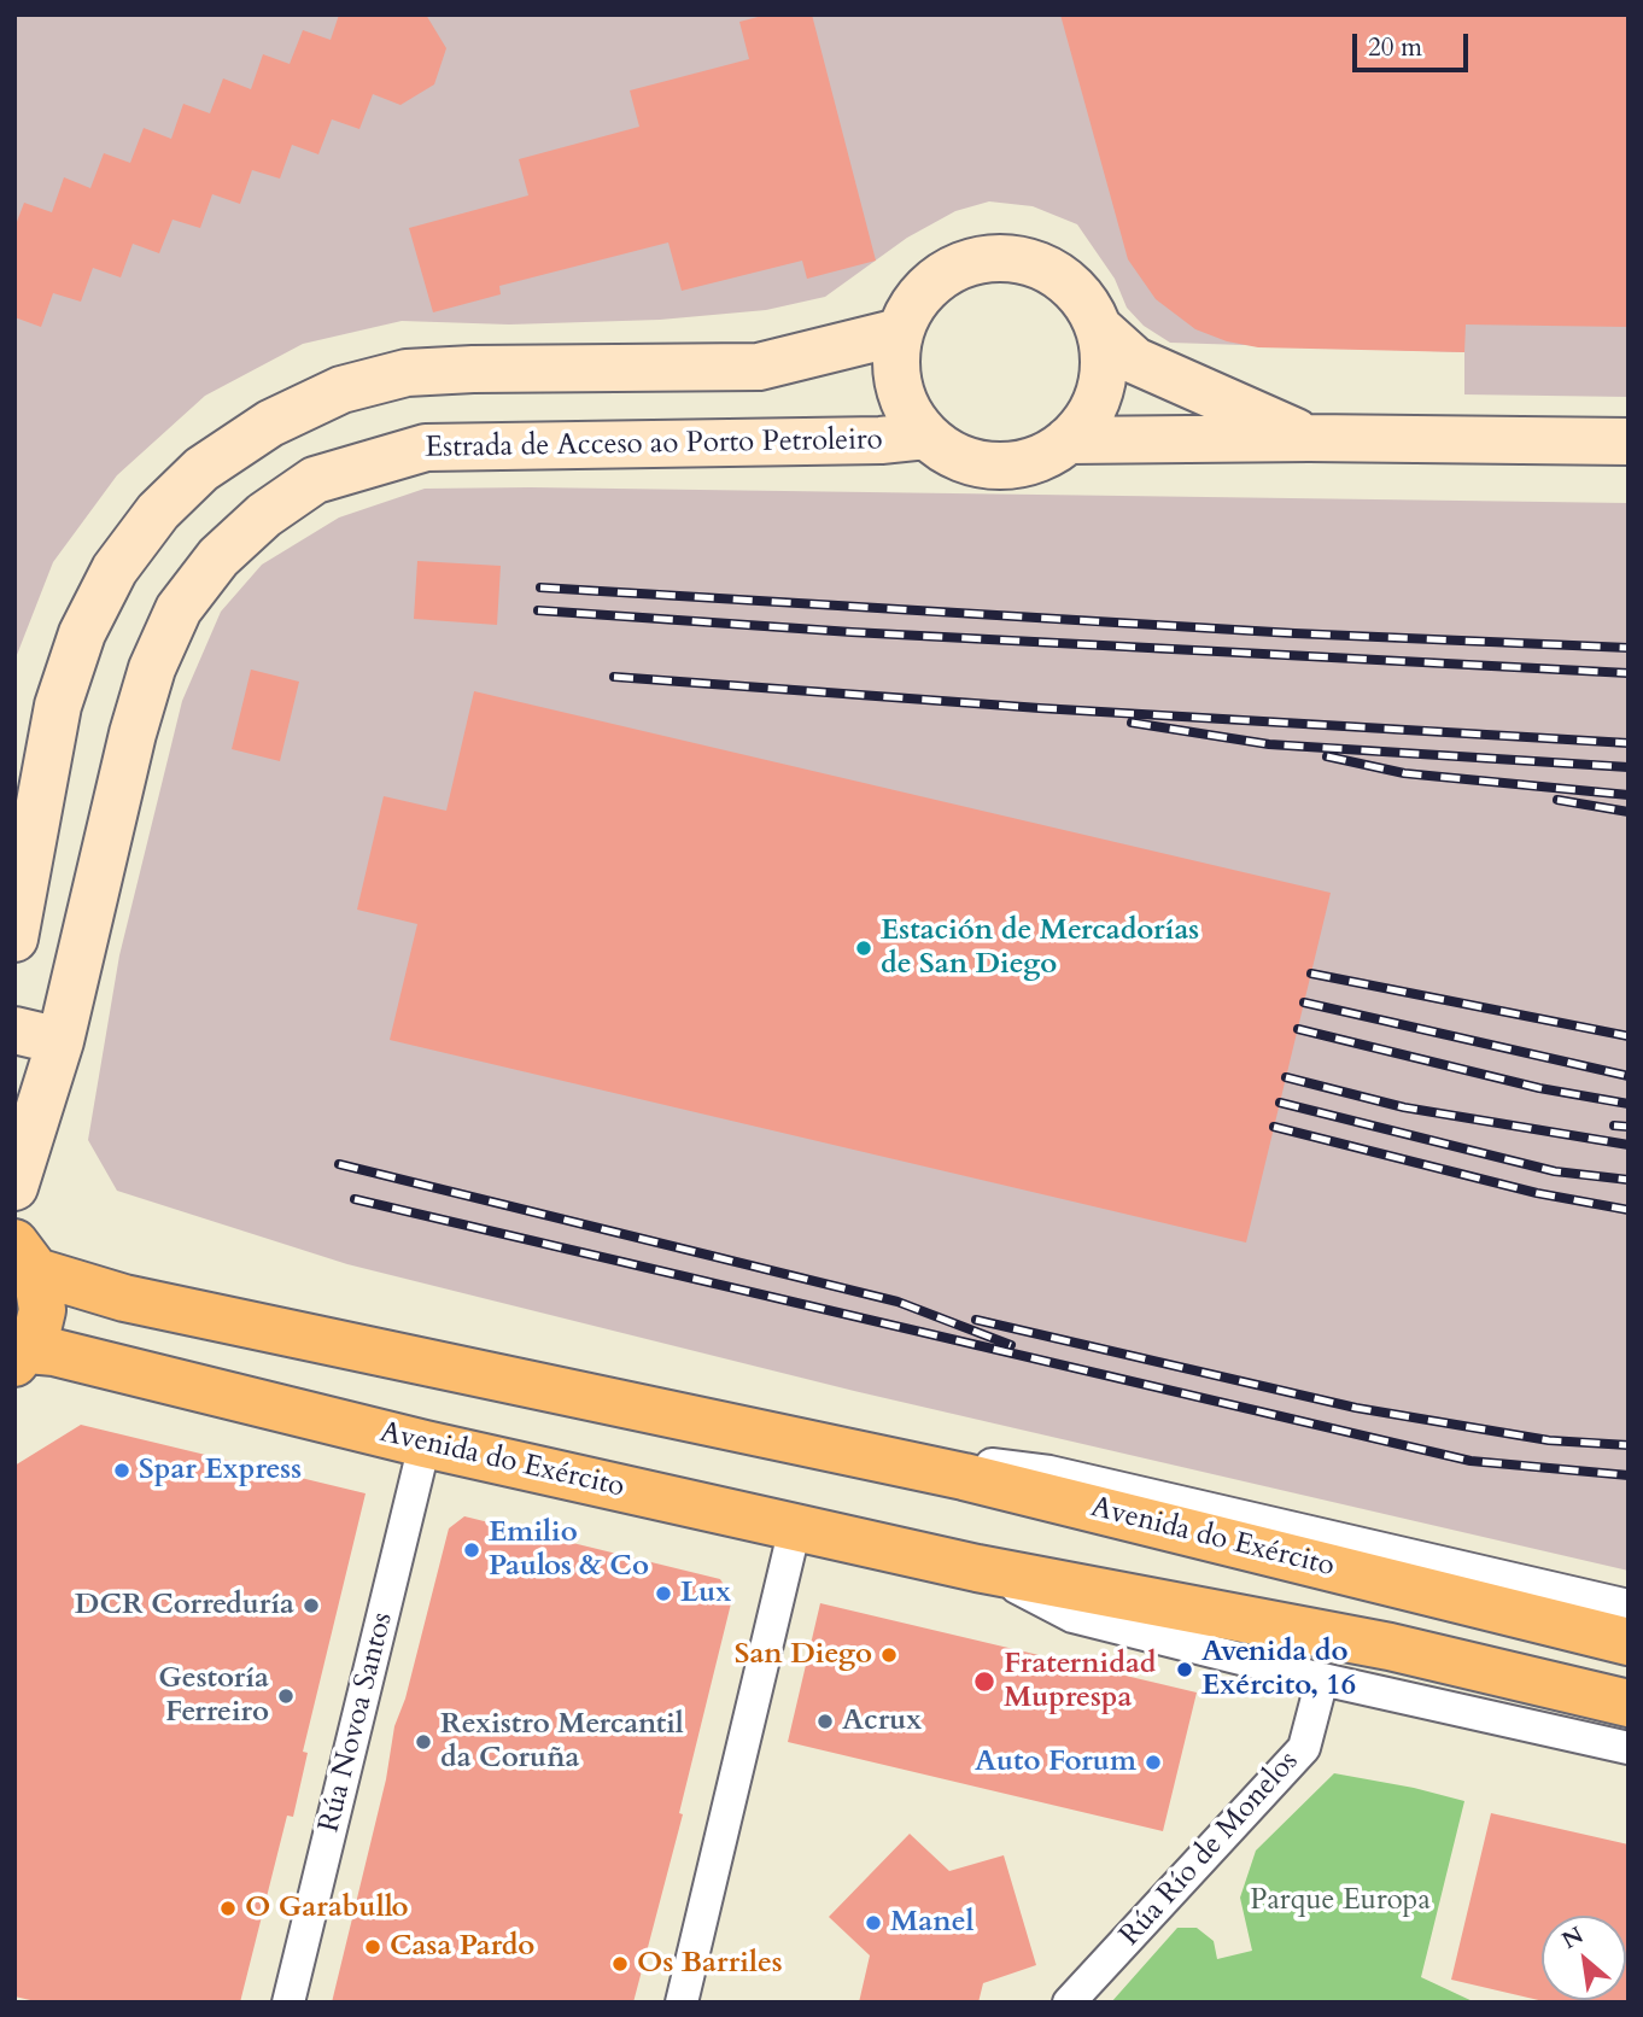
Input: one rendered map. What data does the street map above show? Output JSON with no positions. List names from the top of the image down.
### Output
{
  "streets": {
    "main road": ["Estrada de Acceso ao Porto Petroleiro", "Avenida do Exército"],
    "street": ["Rúa Novoa Santos", "Rúa Río de Monelos"]
  },
  "crossings": [
    ["Avenida do Exército", "Rúa Novoa Santos"],
    ["Avenida do Exército", "Rúa Río de Monelos"]
  ],
  "parks": ["Parque Europa"],
  "places": [
    "Estación de Mercadorías de San Diego",
    "Spar Express",
    "Emilio Paulos & Co",
    "Lux",
    "DCR Correduría",
    "San Diego",
    "Avenida do Exército, 16",
    "Fraternidad Muprespa",
    "Gestoría Ferreiro",
    "Acrux",
    "Rexistro Mercantil da Coruña",
    "Auto Forum",
    "O Garabullo",
    "Manel",
    "Casa Pardo",
    "Os Barriles"
  ],
  "scale_bar": "20 m",
  "north": "top left"
}
